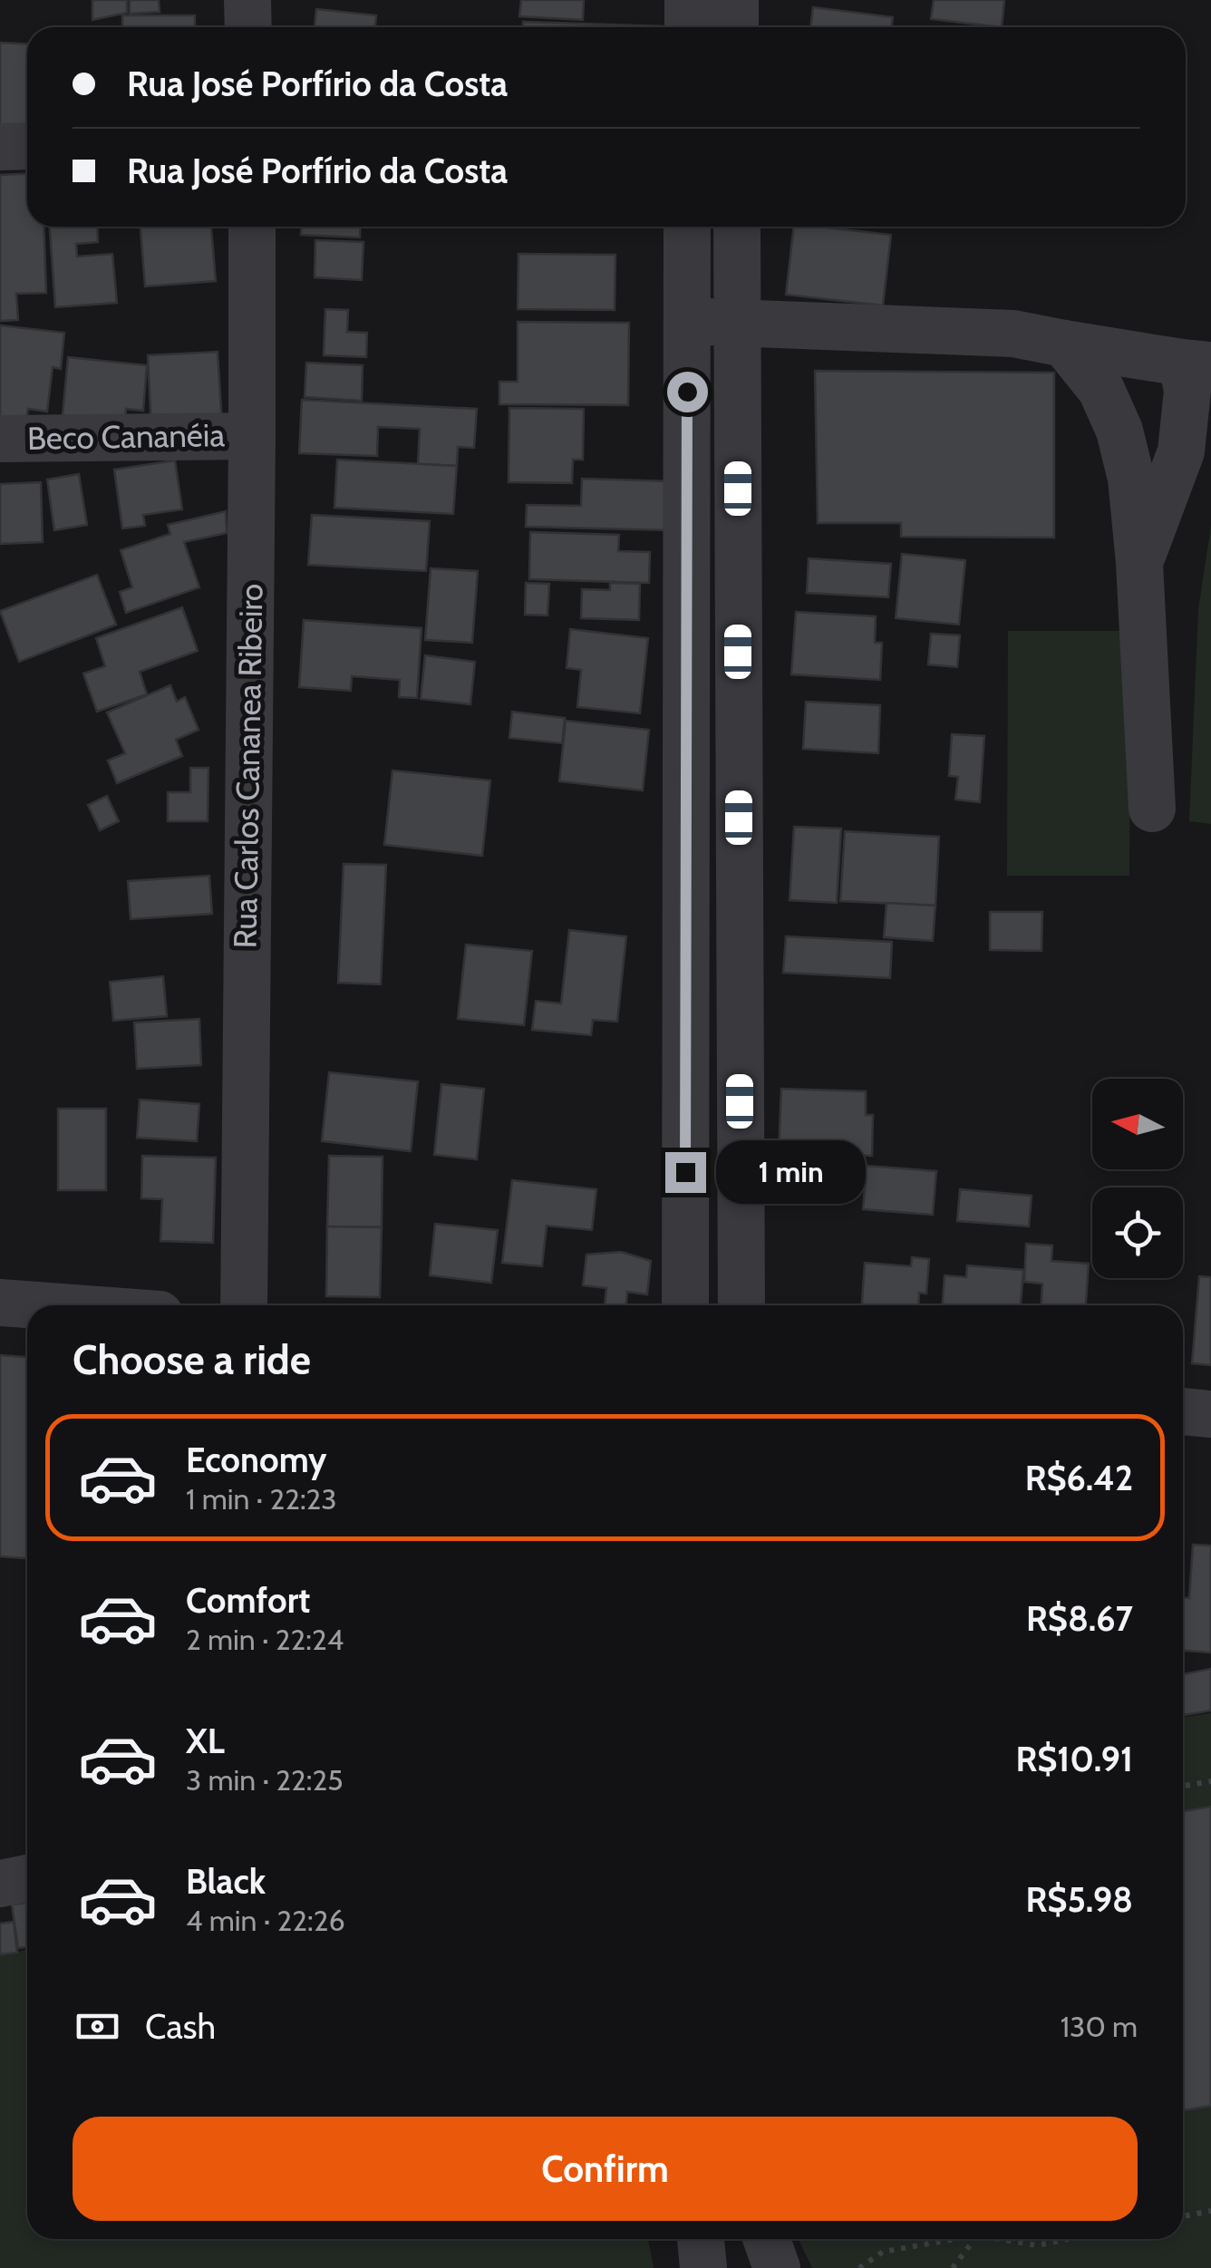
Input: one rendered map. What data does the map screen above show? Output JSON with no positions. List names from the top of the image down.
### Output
{
  "streets": {
    "street": ["Beco Cananéia", "Rua Carlos Cananea Ribeiro"]
  },
  "crossings": [
    ["Beco Cananéia", "Rua Carlos Cananea Ribeiro"]
  ],
  "north": "left",
  "page": {
    "banner": ["Rua José Porfírio da Costa", "Rua José Porfírio da Costa"],
    "bubble": "1 min",
    "heading": "Choose a ride",
    "list": [
      {
        "name": "Economy",
        "note": "1 min · 22:23",
        "value": "R$6.42"
      },
      {
        "name": "Comfort",
        "note": "2 min · 22:24",
        "value": "R$8.67"
      },
      {
        "name": "XL",
        "note": "3 min · 22:25",
        "value": "R$10.91"
      },
      {
        "name": "Black",
        "note": "4 min · 22:26",
        "value": "R$5.98"
      }
    ],
    "pay": ["Cash", "130 m"],
    "buttons": "Confirm"
  }
}
